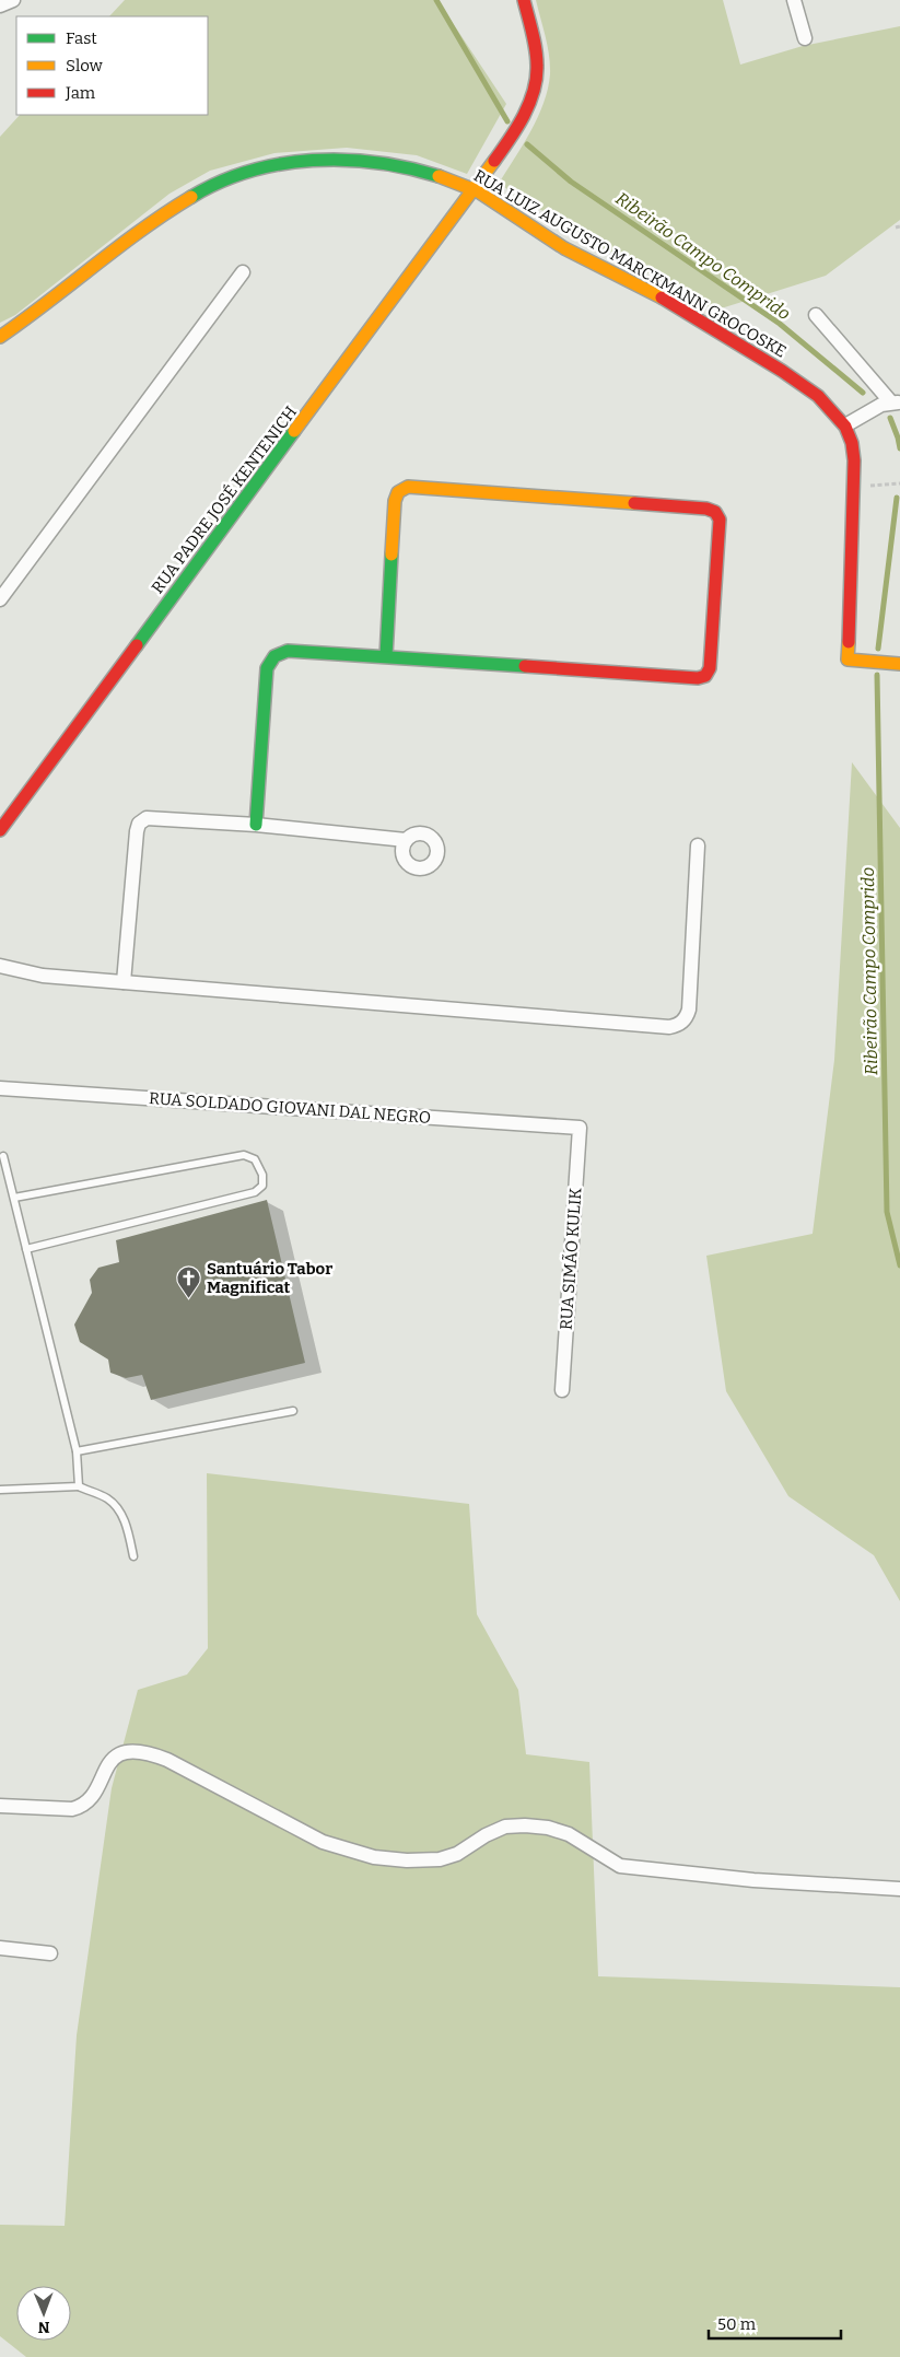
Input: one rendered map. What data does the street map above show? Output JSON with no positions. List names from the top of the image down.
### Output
{
  "streets": {
    "street": [
      "RUA LUIZ AUGUSTO MARCKMANN GROCOSKE",
      "RUA PADRE JOSÉ KENTENICH",
      "RUA SOLDADO GIOVANI DAL NEGRO",
      "RUA SIMÃO KULIK"
    ]
  },
  "crossings": [
    ["RUA LUIZ AUGUSTO MARCKMANN GROCOSKE", "RUA PADRE JOSÉ KENTENICH"],
    ["RUA SOLDADO GIOVANI DAL NEGRO", "RUA SIMÃO KULIK"]
  ],
  "water": ["Ribeirão Campo Comprido"],
  "places": {
    "church": ["Santuário Tabor Magnificat"]
  },
  "legend": ["Fast", "Slow", "Jam"],
  "scale_bar": "50 m",
  "north": "bottom"
}
